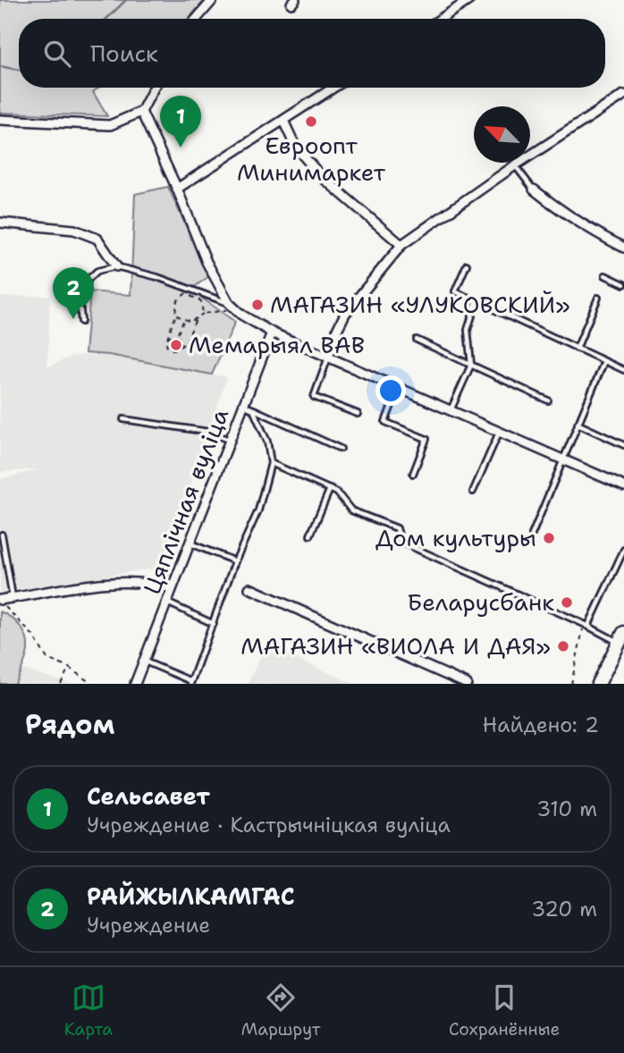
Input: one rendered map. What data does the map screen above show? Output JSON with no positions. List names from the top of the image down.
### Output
{
  "streets": {
    "street": ["Цяплічная вуліца"]
  },
  "places": [
    "Евроопт Минимаркет",
    "МАГАЗИН «УЛУКОВСКИЙ»",
    "Мемарыял ВАВ",
    "Дом культуры",
    "Беларусбанк",
    "МАГАЗИН «ВИОЛА И ДАЯ»"
  ],
  "north": "top left",
  "page": {
    "search": "Поиск",
    "pins": ["1", "2"],
    "heading": ["Рядом", "Найдено: 2"],
    "list": [
      {
        "mark": "1",
        "name": "Сельсавет",
        "note": "Учреждение · Кастрычніцкая вуліца",
        "value": "310 m"
      },
      {
        "mark": "2",
        "name": "РАЙЖЫЛКАМГАС",
        "note": "Учреждение",
        "value": "320 m"
      }
    ],
    "nav": ["Карта", "Маршрут", "Сохранённые"]
  }
}
